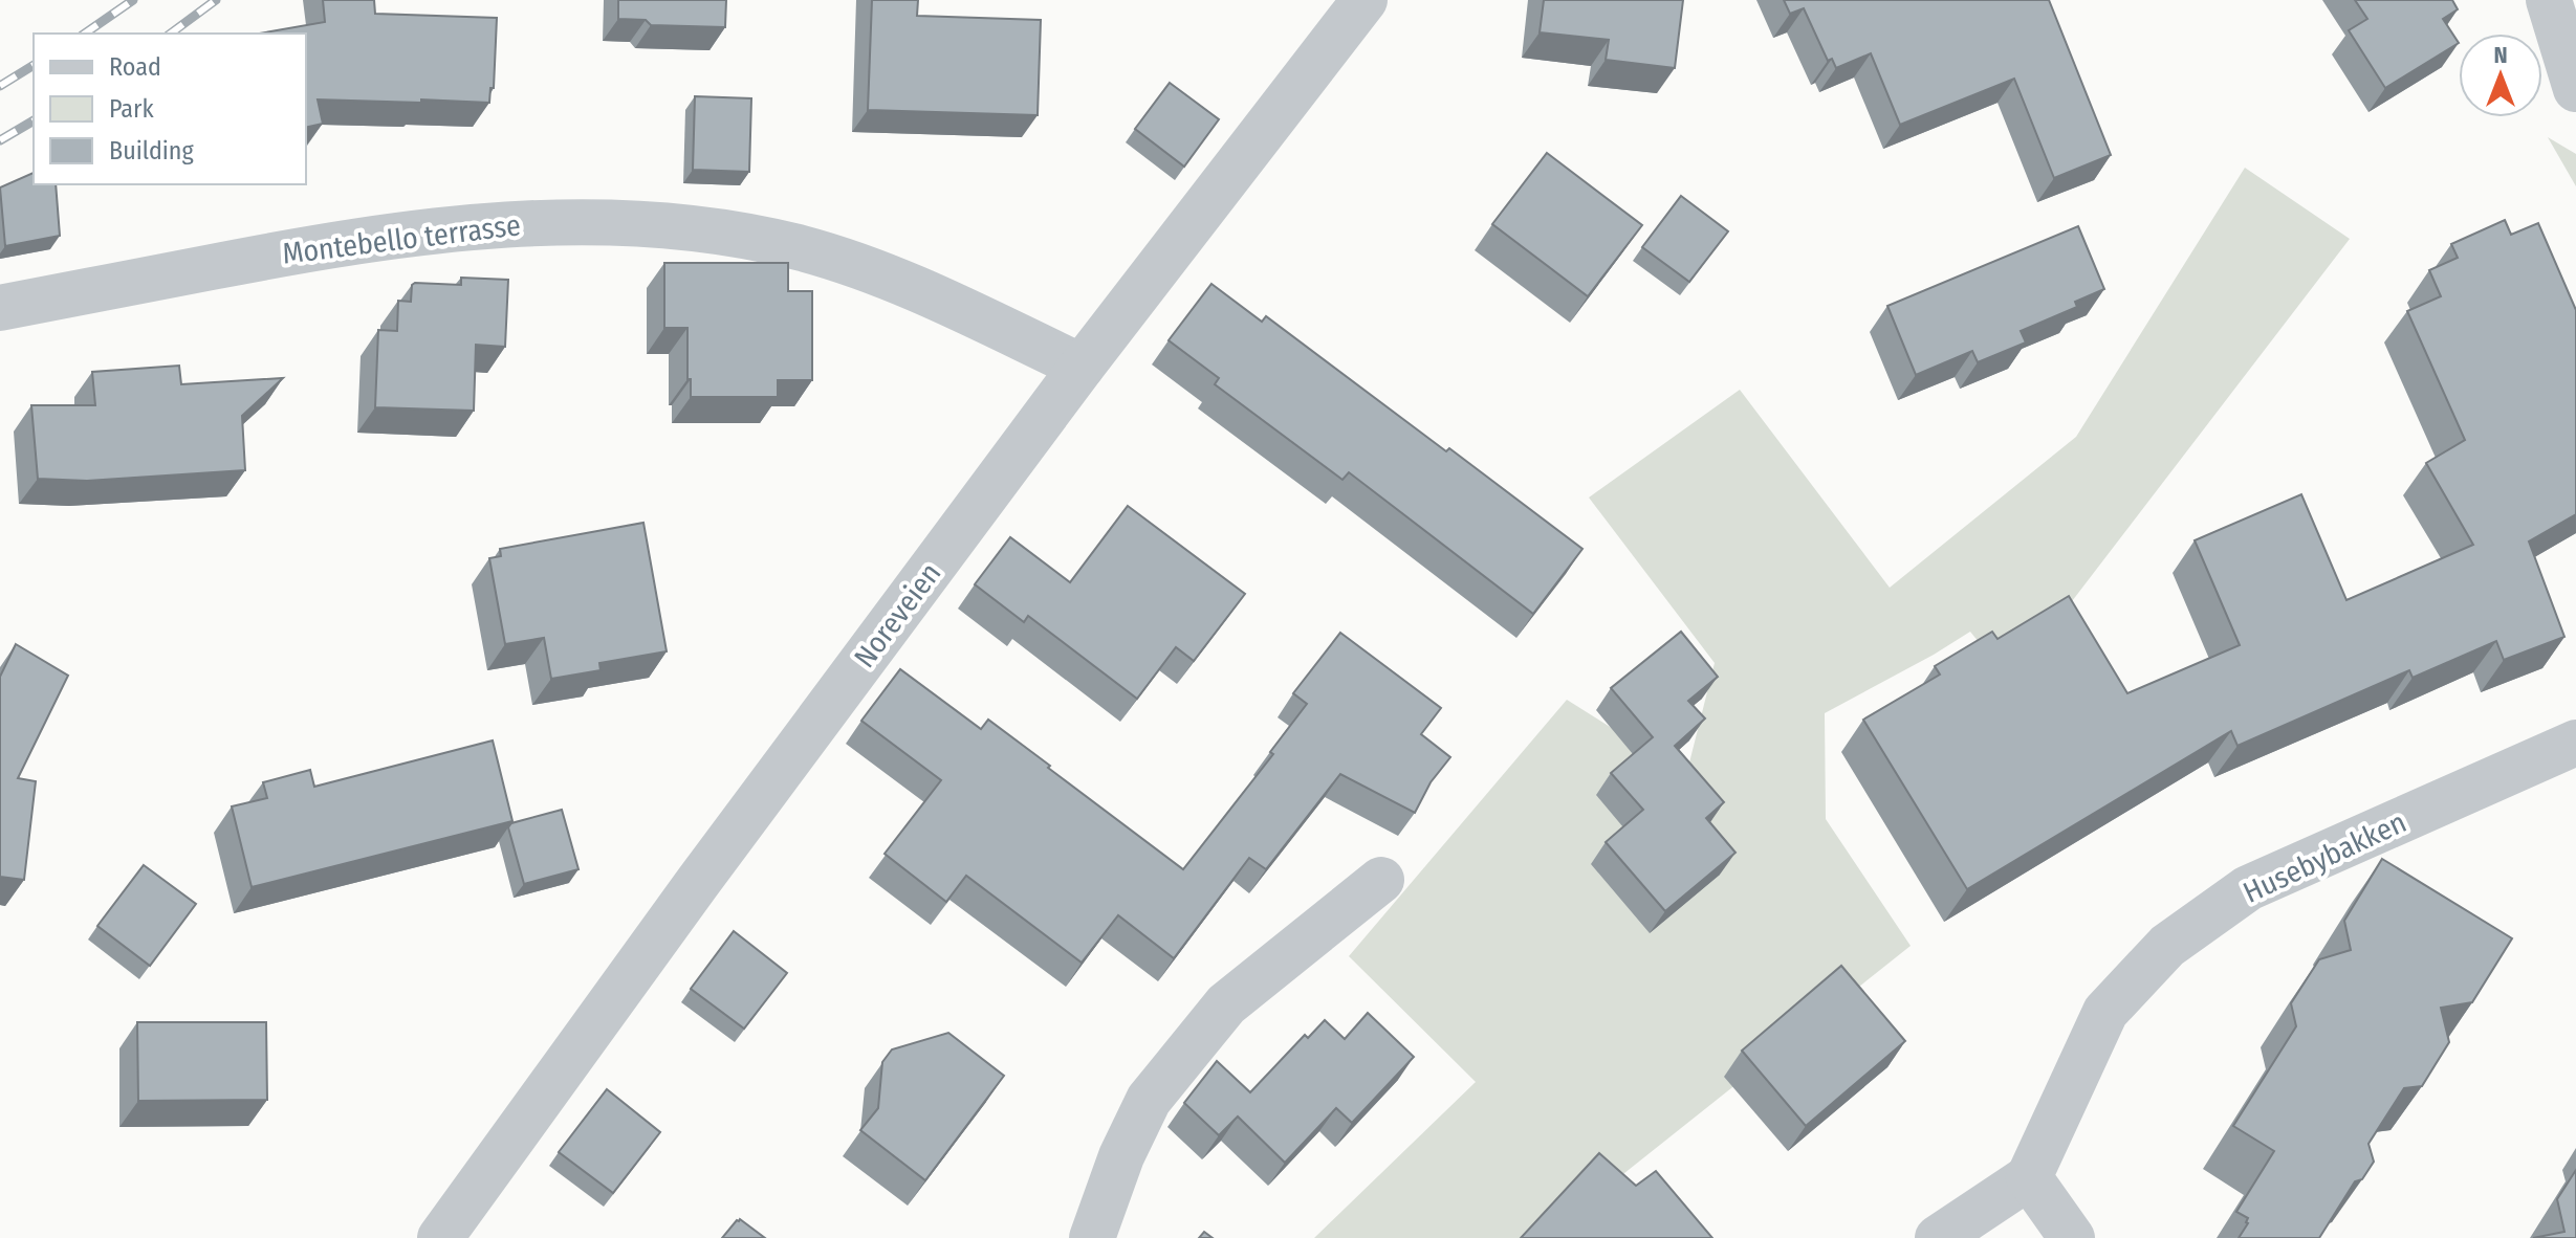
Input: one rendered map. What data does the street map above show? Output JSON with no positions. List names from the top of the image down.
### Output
{
  "streets": {
    "street": ["Montebello terrasse", "Noreveien", "Husebybakken"]
  },
  "crossings": [
    ["Montebello terrasse", "Noreveien"]
  ],
  "legend": ["Road", "Park", "Building"],
  "north": "top"
}
